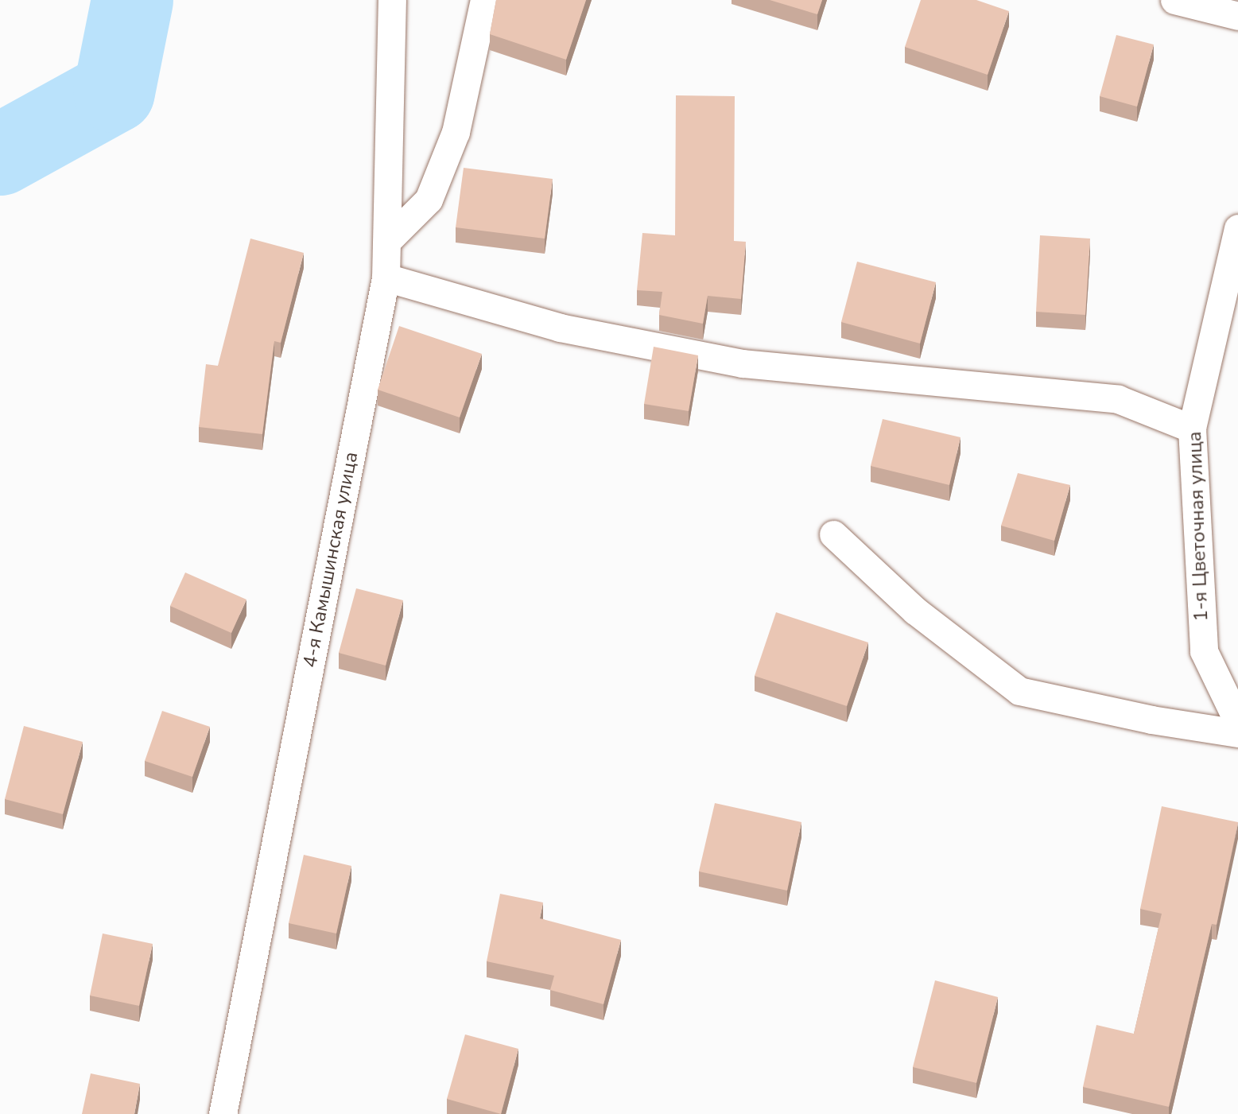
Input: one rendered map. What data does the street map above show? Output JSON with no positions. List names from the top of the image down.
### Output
{
  "streets": {
    "lane": ["1-я Цветочная улица", "4-я Камышинская улица"]
  }
}
